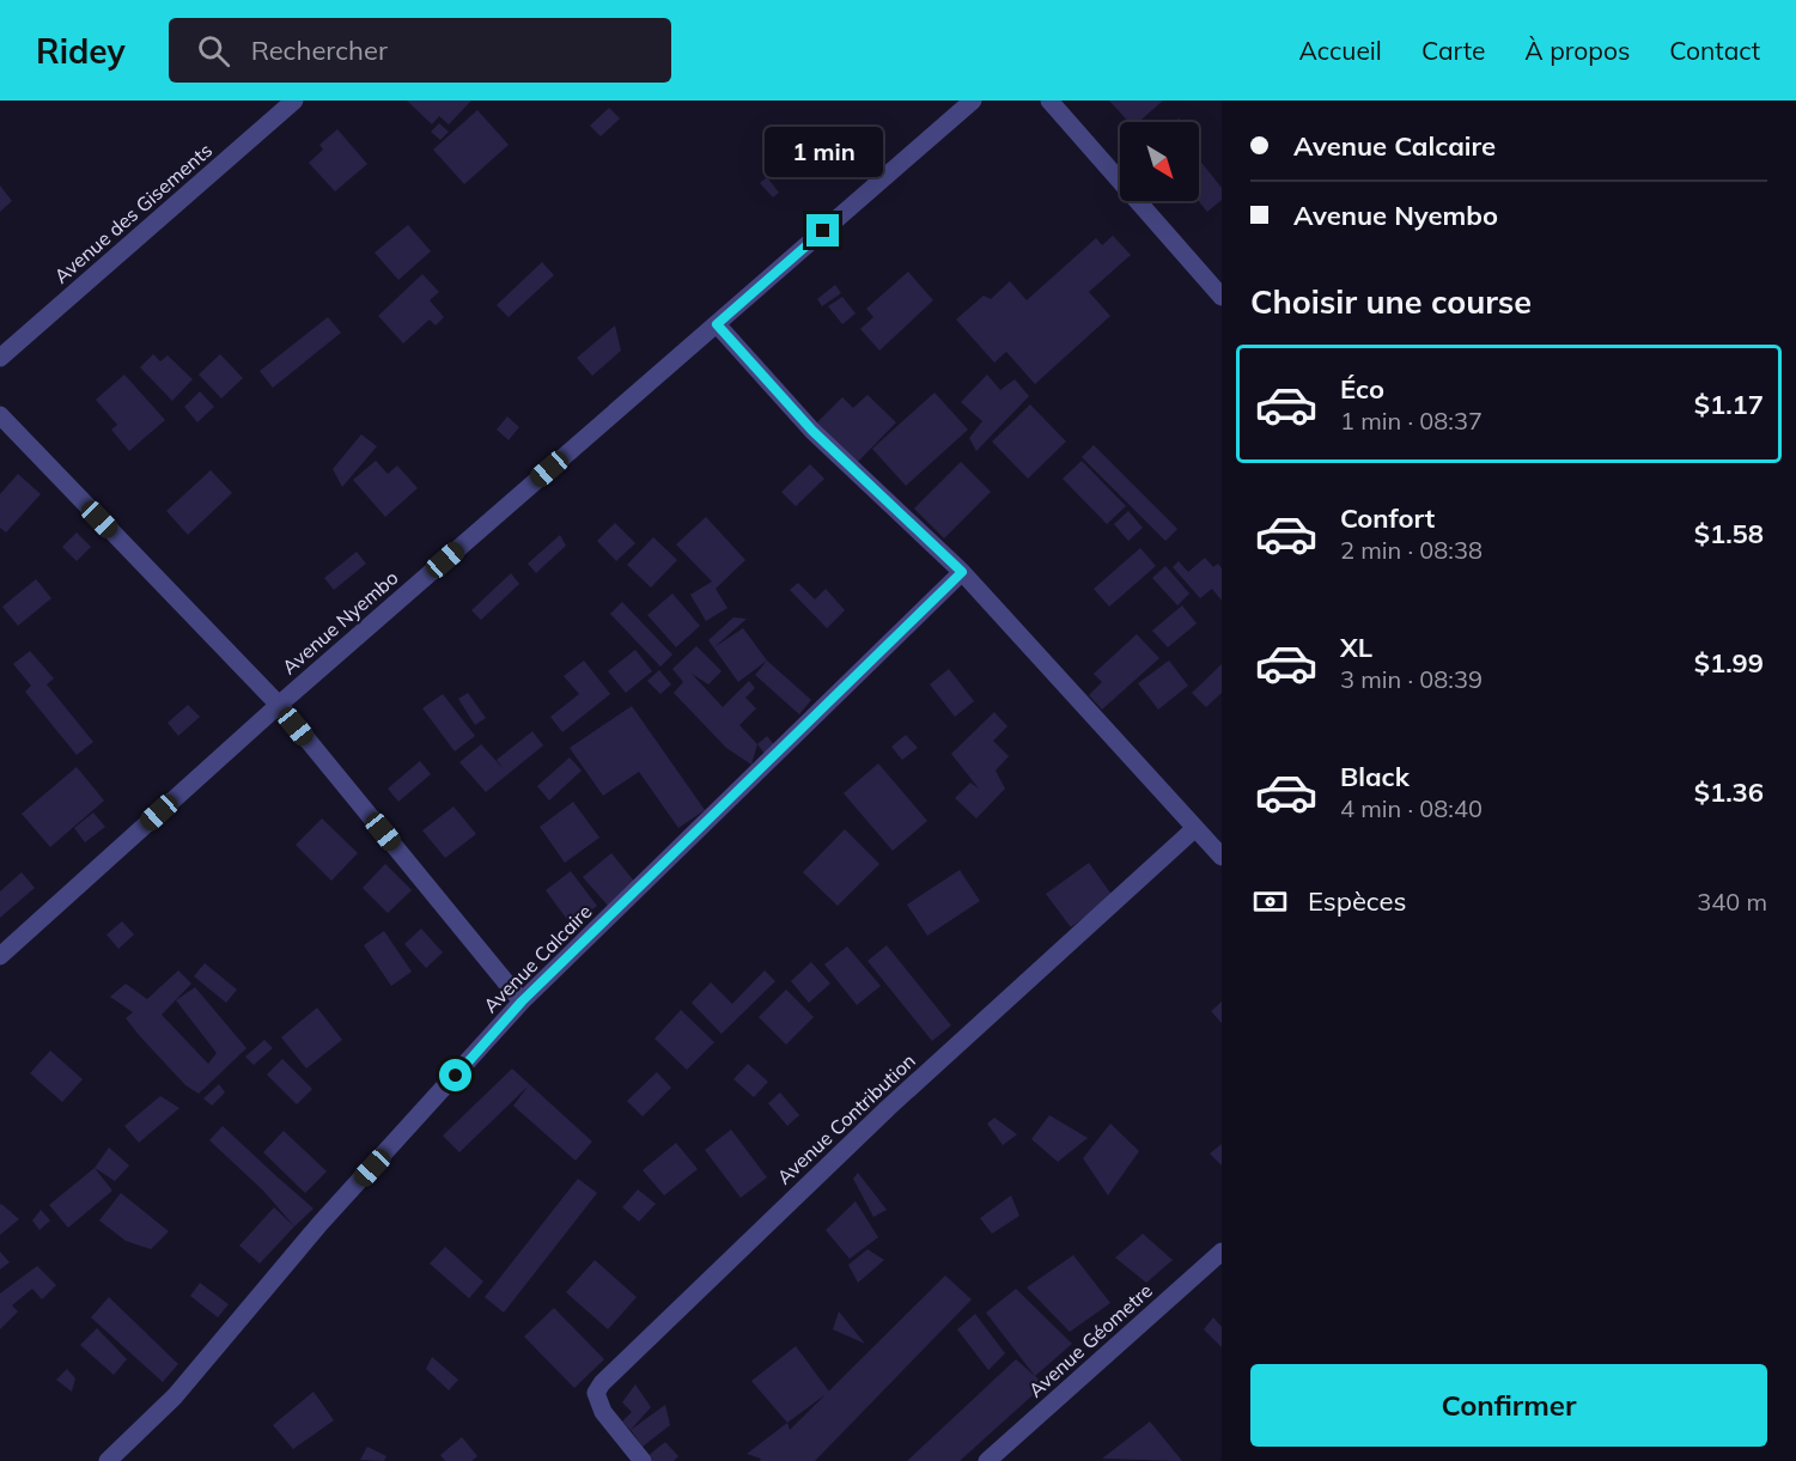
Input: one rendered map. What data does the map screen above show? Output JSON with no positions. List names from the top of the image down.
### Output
{
  "streets": {
    "street": [
      "Avenue des Gisements",
      "Avenue Nyembo",
      "Avenue Calcaire",
      "Avenue Contribution",
      "Avenue Géometre"
    ]
  },
  "north": "bottom right",
  "page": {
    "header": "Ridey",
    "search": "Rechercher",
    "nav": [
      "Accueil",
      "Carte",
      "À propos",
      "Contact"
    ],
    "banner": ["Avenue Calcaire", "Avenue Nyembo"],
    "bubble": "1 min",
    "heading": "Choisir une course",
    "list": [
      {
        "name": "Éco",
        "note": "1 min · 08:37",
        "value": "$1.17"
      },
      {
        "name": "Confort",
        "note": "2 min · 08:38",
        "value": "$1.58"
      },
      {
        "name": "XL",
        "note": "3 min · 08:39",
        "value": "$1.99"
      },
      {
        "name": "Black",
        "note": "4 min · 08:40",
        "value": "$1.36"
      }
    ],
    "pay": ["Espèces", "340 m"],
    "buttons": "Confirmer"
  }
}
